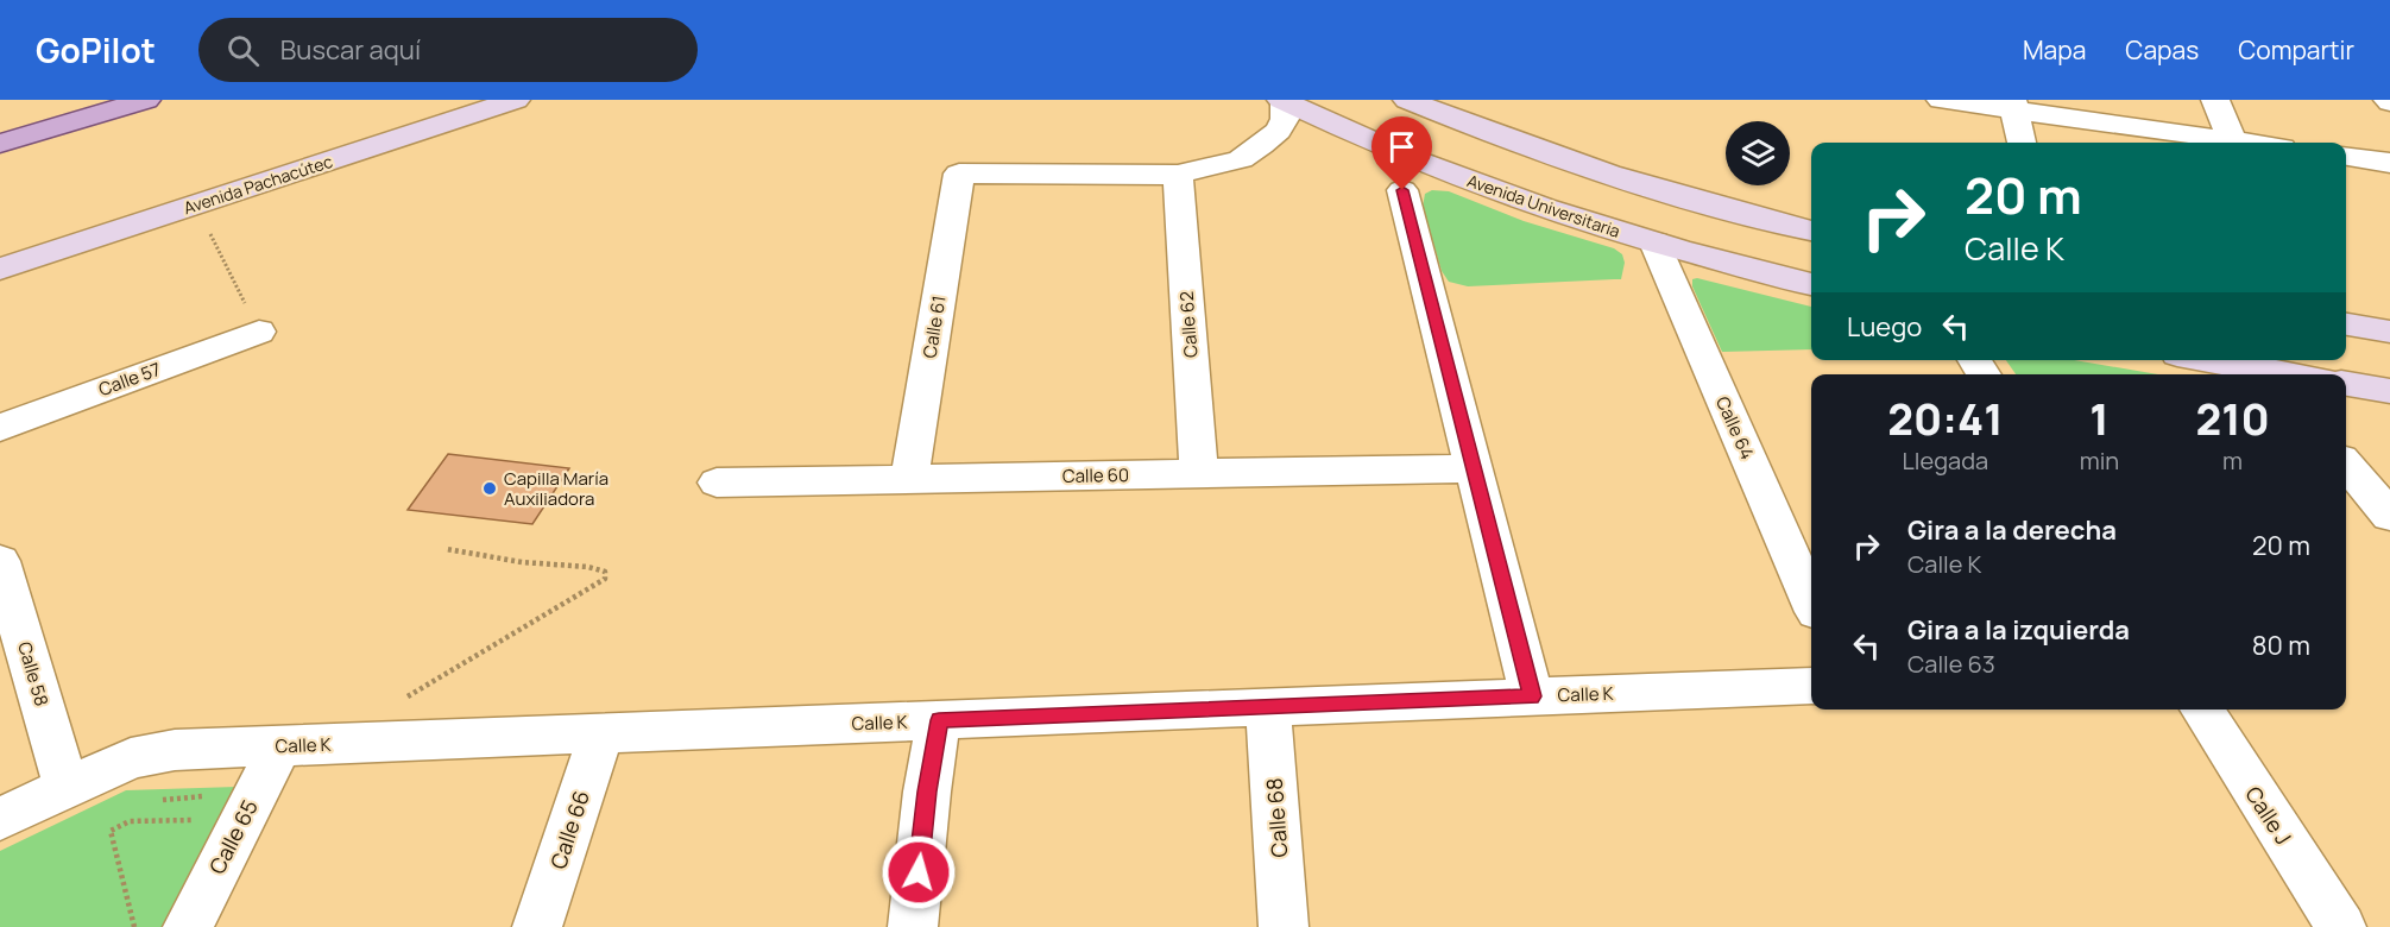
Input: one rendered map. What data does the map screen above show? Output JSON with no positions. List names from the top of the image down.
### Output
{
  "streets": {
    "street": [
      "Avenida Pachacútec",
      "Avenida Universitaria",
      "Calle 62",
      "Calle 61",
      "Calle 57",
      "Calle 64",
      "Calle 60",
      "Calle 58",
      "Calle K",
      "Calle J",
      "Calle 68",
      "Calle 66",
      "Calle 65"
    ]
  },
  "crossings": [
    ["Avenida Universitaria", "Calle 64"],
    ["Calle 62", "Calle 61"],
    ["Calle 62", "Calle 60"],
    ["Calle 61", "Calle 60"],
    ["Calle 58", "Calle K"],
    ["Calle K", "Calle 68"],
    ["Calle K", "Calle 66"],
    ["Calle K", "Calle 65"]
  ],
  "places": ["Capilla María Auxiliadora"],
  "page": {
    "header": "GoPilot",
    "search": "Buscar aquí",
    "nav": ["Mapa", "Capas", "Compartir"],
    "turn": ["20 m", "Calle K"],
    "then": "Luego",
    "eta": [
      "20:41",
      "Llegada",
      "1",
      "min",
      "210",
      "m"
    ],
    "list": [
      {
        "name": "Gira a la derecha",
        "note": "Calle K",
        "value": "20 m"
      },
      {
        "name": "Gira a la izquierda",
        "note": "Calle 63",
        "value": "80 m"
      }
    ]
  }
}
